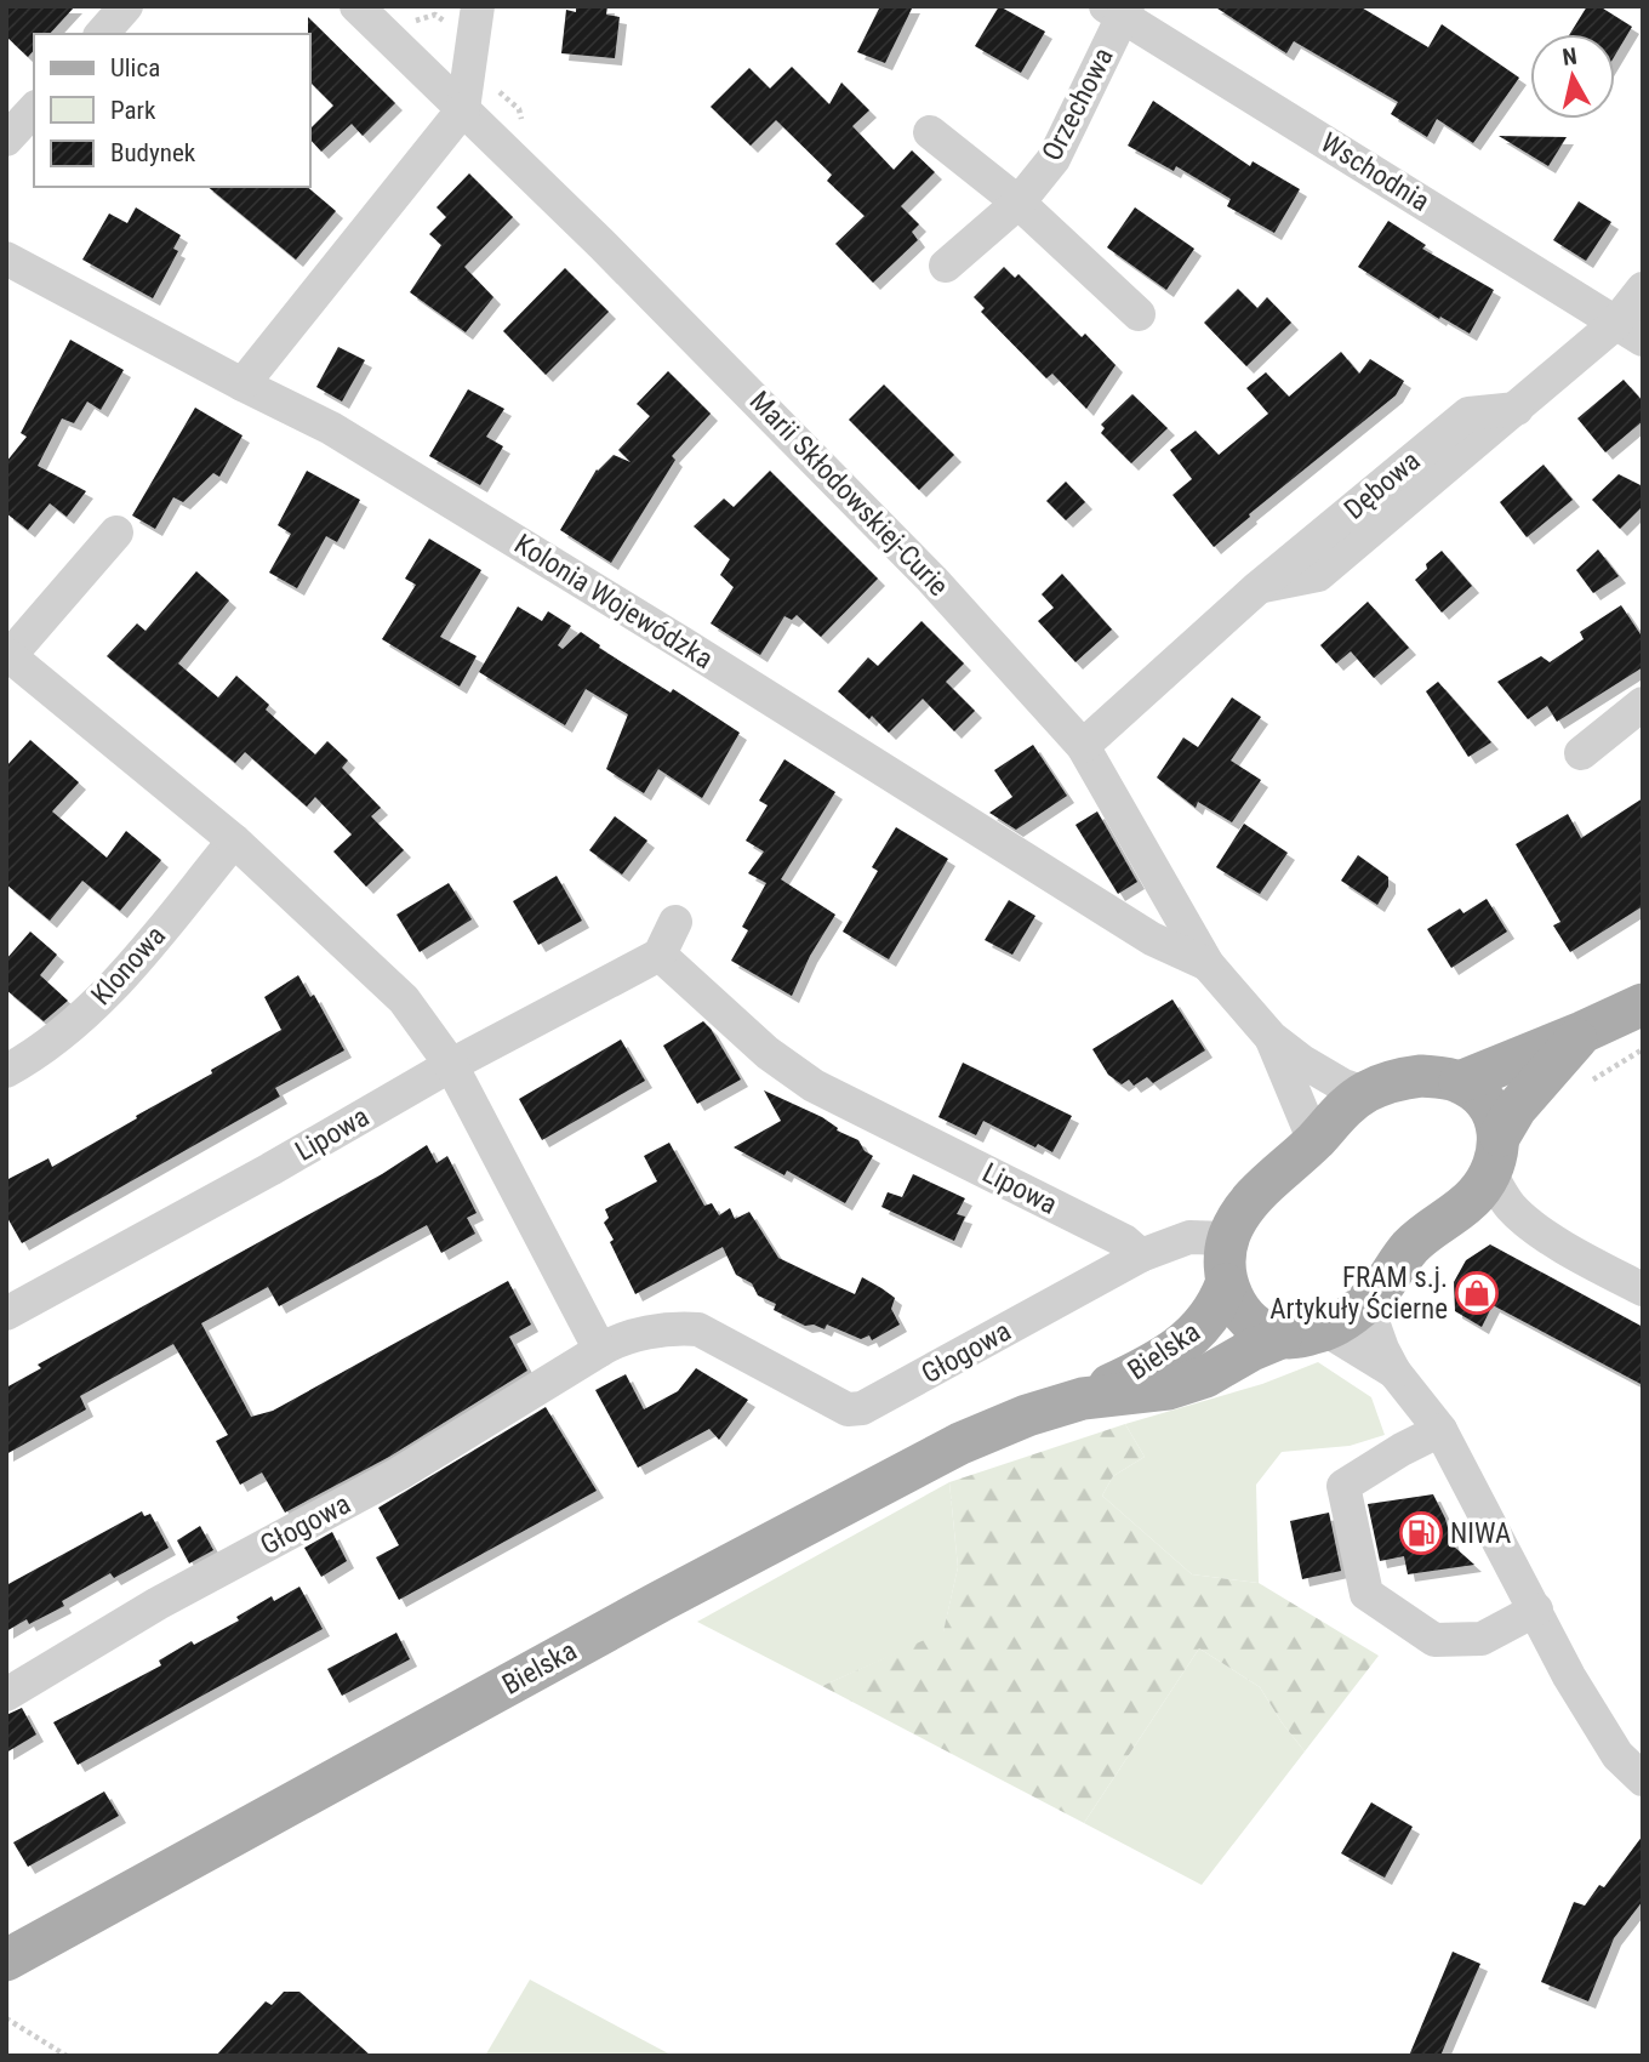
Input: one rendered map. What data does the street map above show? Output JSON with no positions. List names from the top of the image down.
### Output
{
  "streets": {
    "main road": ["Bielska"],
    "street": [
      "Orzechowa",
      "Wschodnia",
      "Dębowa",
      "Marii Skłodowskiej-Curie",
      "Kolonia Wojewódzka",
      "Klonowa",
      "Lipowa",
      "Głogowa"
    ]
  },
  "crossings": [
    ["Orzechowa", "Wschodnia"],
    ["Wschodnia", "Dębowa"],
    ["Dębowa", "Marii Skłodowskiej-Curie"],
    ["Marii Skłodowskiej-Curie", "Kolonia Wojewódzka"],
    ["Lipowa", "Głogowa"]
  ],
  "places": {
    "shop": ["FRAM s.j. Artykuły Ścierne"],
    "fuel station": ["NIWA"]
  },
  "legend": ["Ulica", "Park", "Budynek"],
  "north": "top"
}
